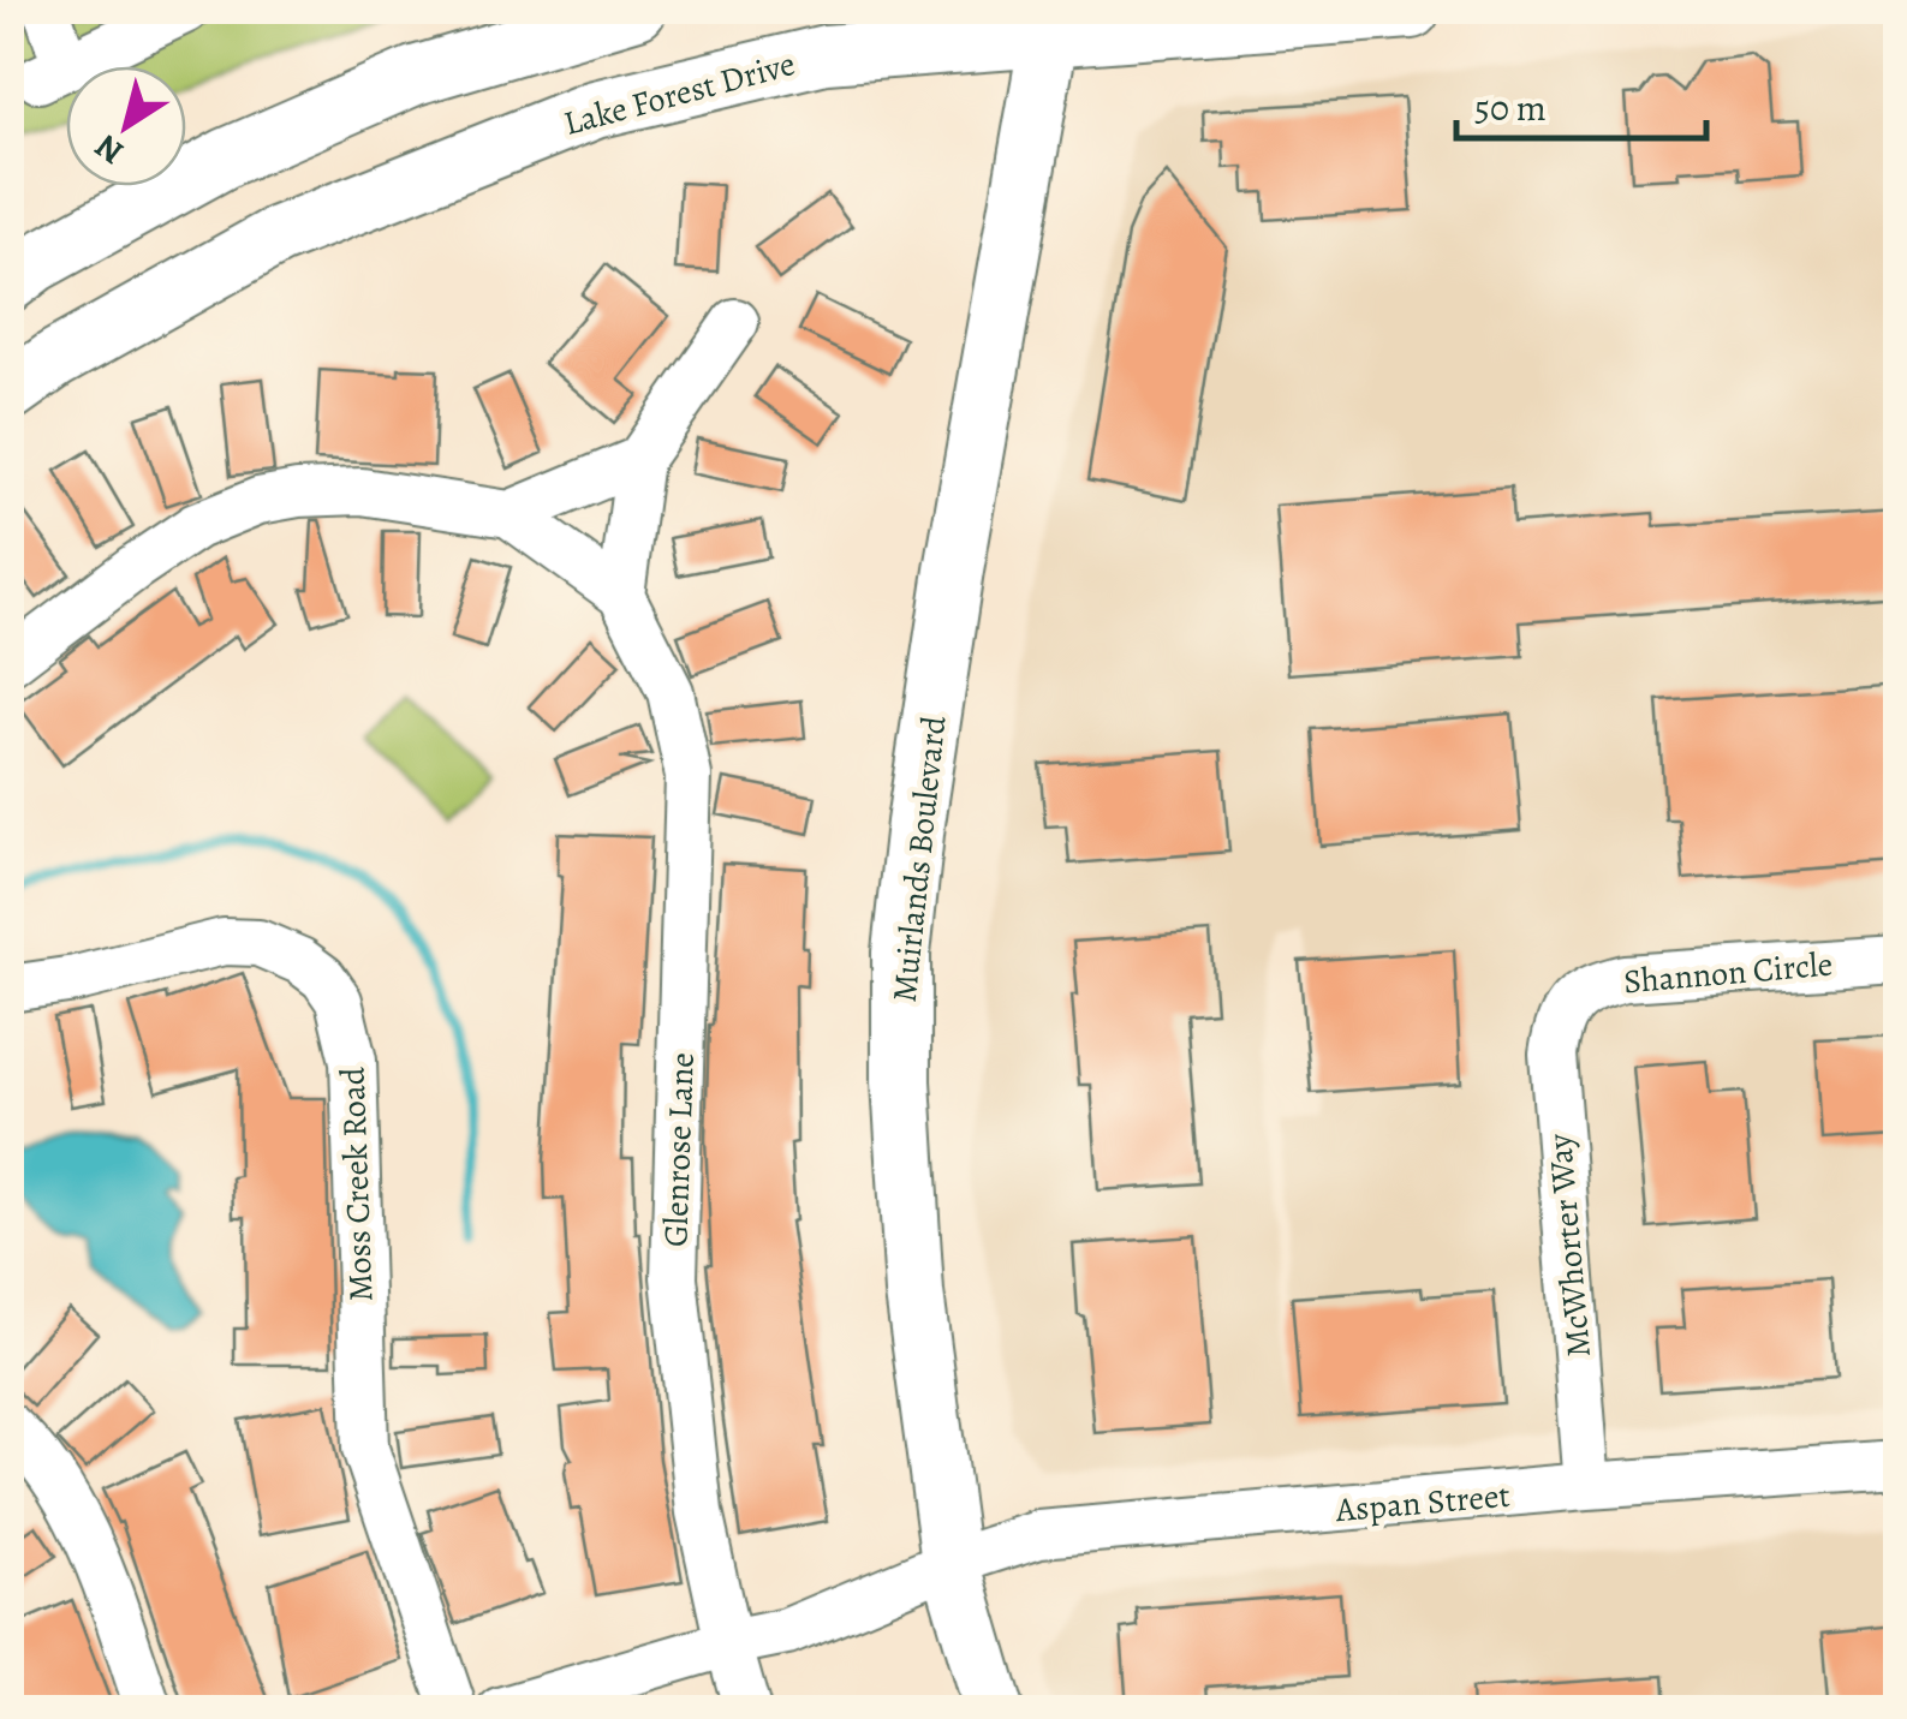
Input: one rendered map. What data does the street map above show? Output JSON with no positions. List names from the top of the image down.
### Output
{
  "streets": {
    "main road": ["Lake Forest Drive", "Muirlands Boulevard"],
    "street": [
      "Shannon Circle",
      "Glenrose Lane",
      "Moss Creek Road",
      "McWhorter Way",
      "Aspan Street"
    ]
  },
  "crossings": [
    ["Lake Forest Drive", "Muirlands Boulevard"],
    ["Muirlands Boulevard", "Aspan Street"],
    ["Shannon Circle", "McWhorter Way"],
    ["Glenrose Lane", "Aspan Street"],
    ["McWhorter Way", "Aspan Street"]
  ],
  "scale_bar": "50 m",
  "north": "bottom left"
}
